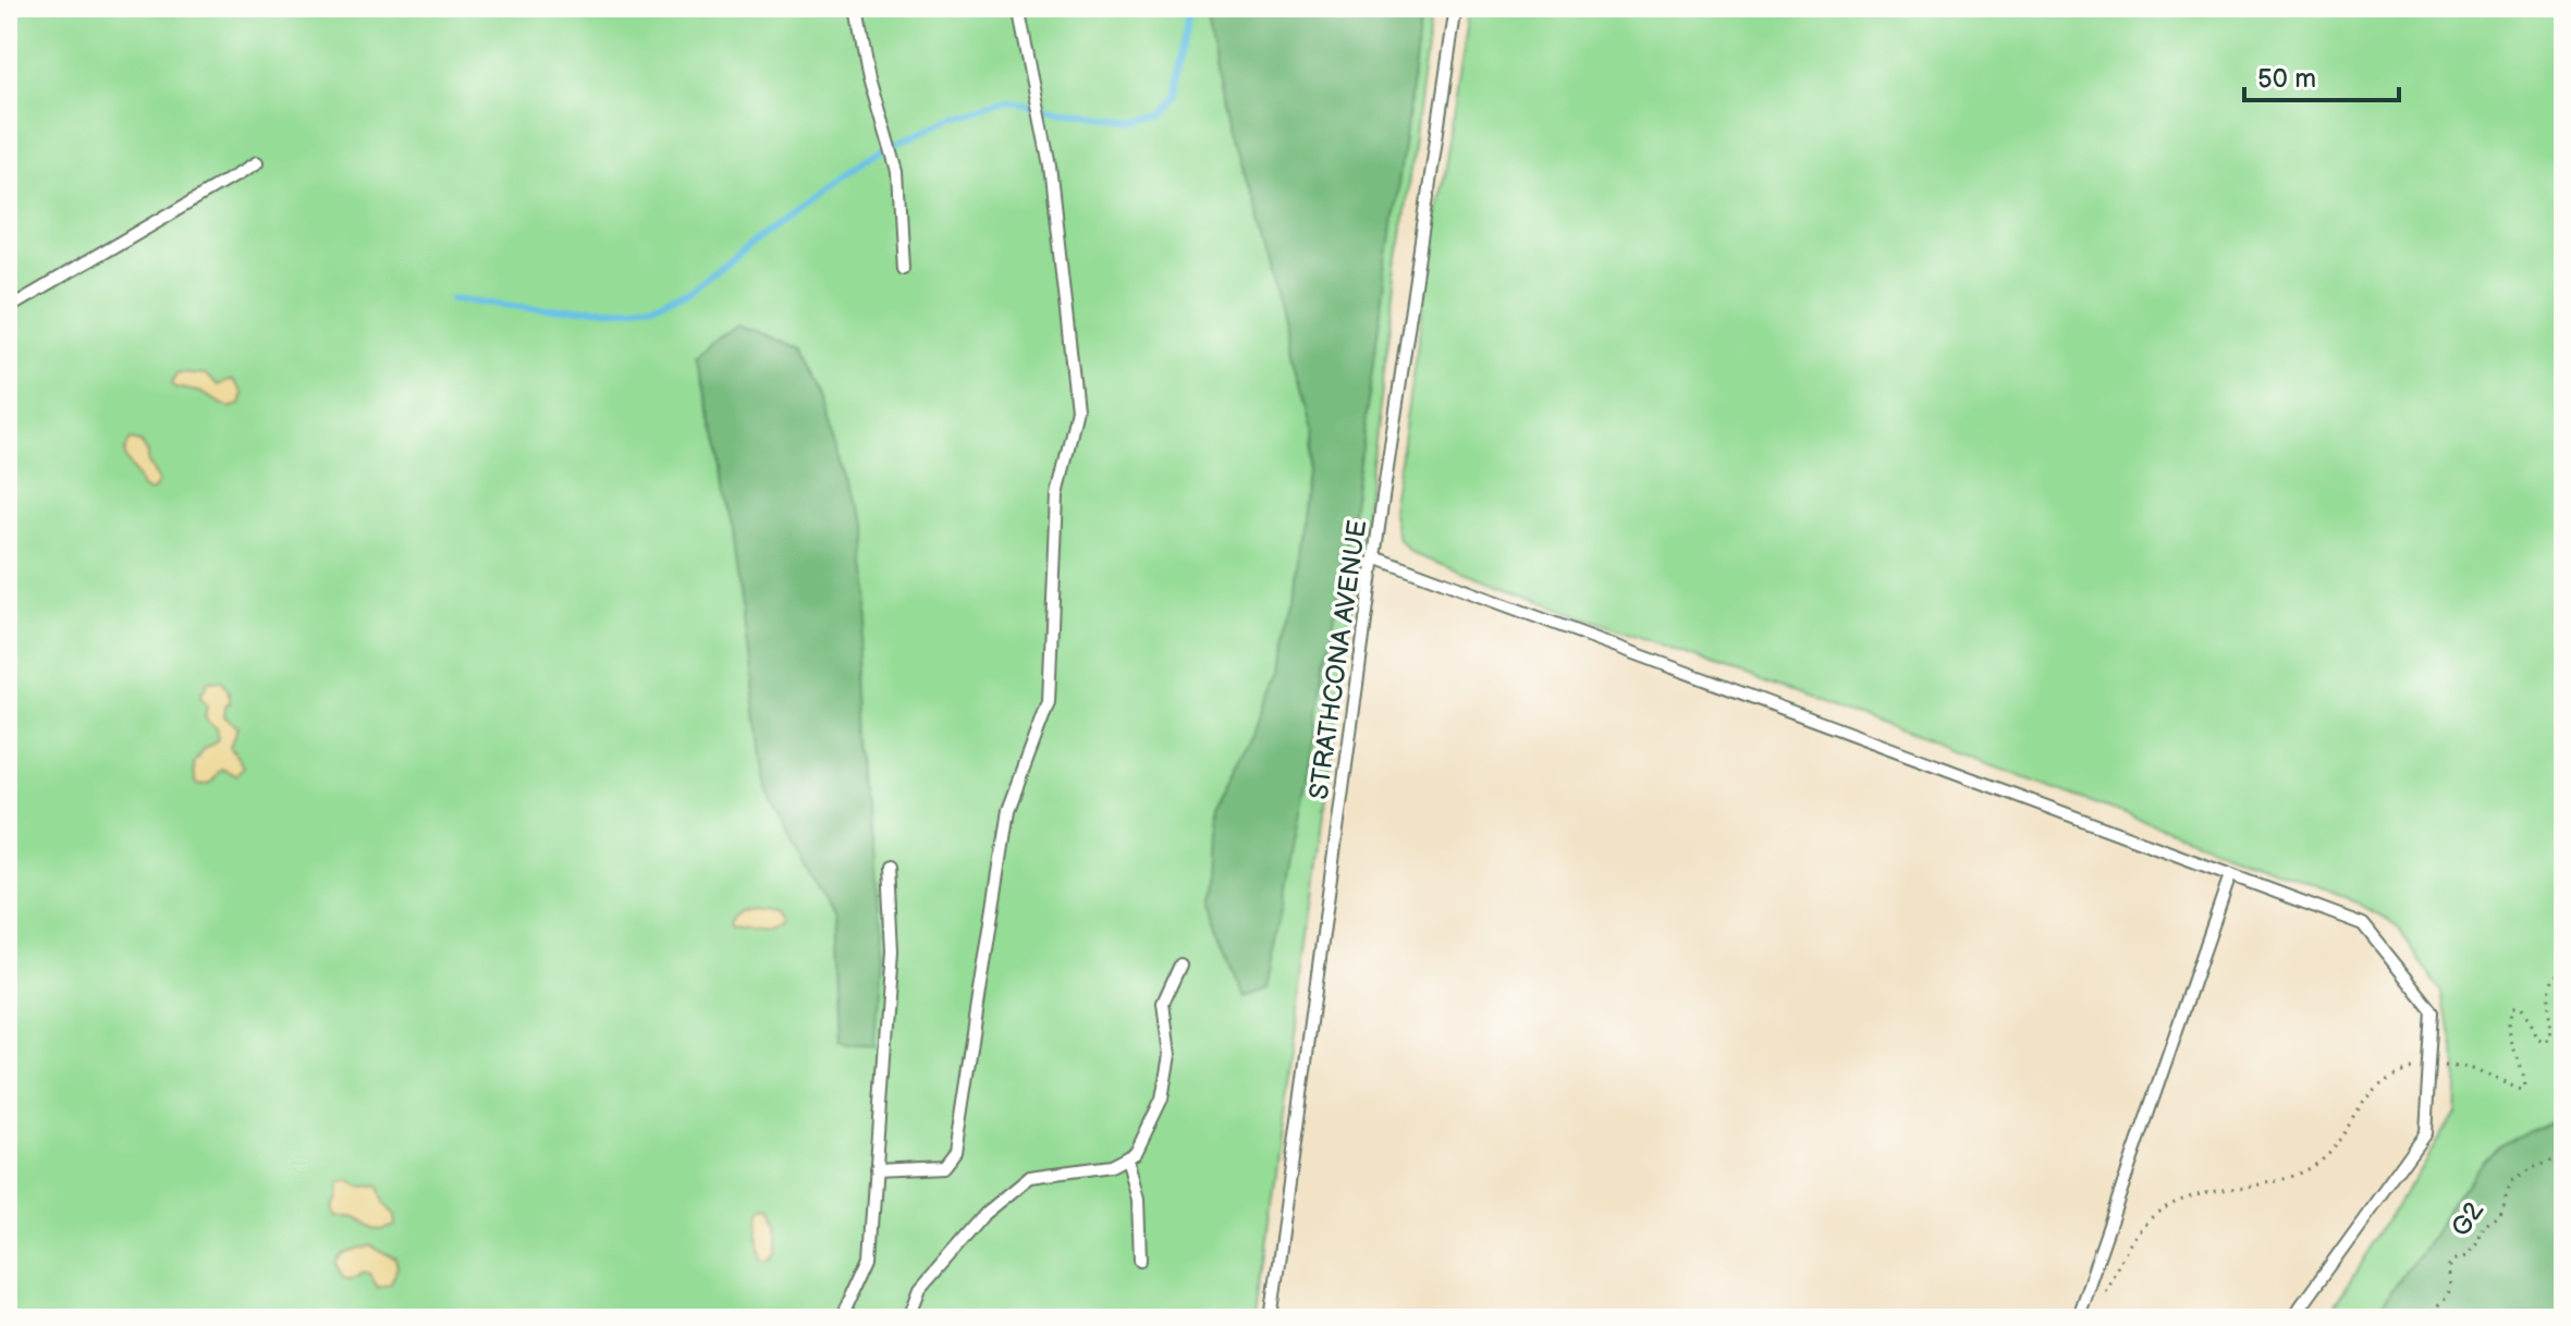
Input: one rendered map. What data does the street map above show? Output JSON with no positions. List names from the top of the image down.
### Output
{
  "streets": {
    "lane": ["STRATHCONA AVENUE"],
    "path": ["G2"]
  },
  "scale_bar": "50 m"
}
